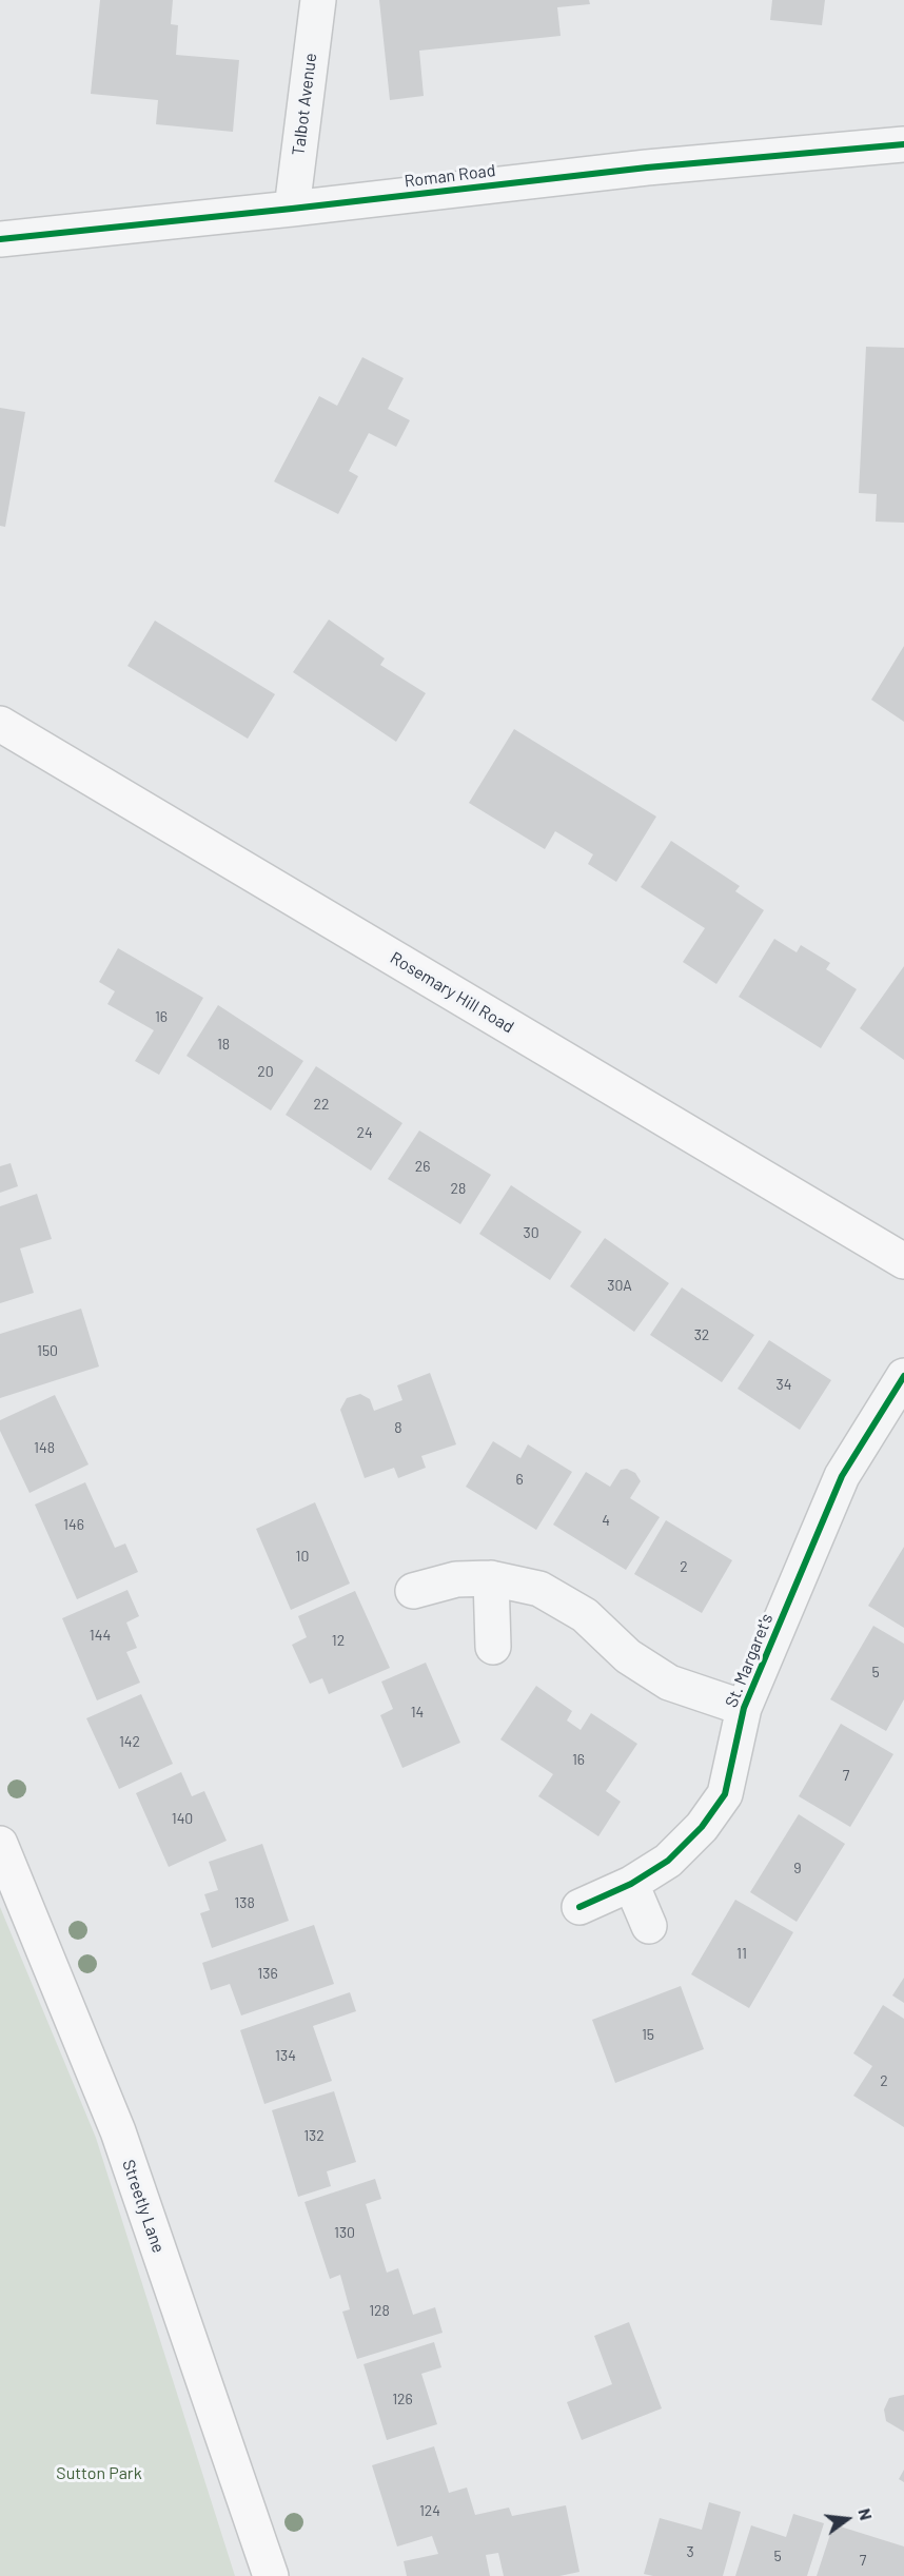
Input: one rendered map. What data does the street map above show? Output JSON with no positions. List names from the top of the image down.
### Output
{
  "streets": {
    "main road": ["Rosemary Hill Road", "Streetly Lane"],
    "street": ["Talbot Avenue", "Roman Road", "St. Margaret's"]
  },
  "crossings": [
    ["Talbot Avenue", "Roman Road"]
  ],
  "parks": ["Sutton Park"],
  "house_numbers": [
    "16",
    "18",
    "20",
    "22",
    "24",
    "26",
    "28",
    "30",
    "30A",
    "32",
    "150",
    "34",
    "8",
    "148",
    "6",
    "4",
    "146",
    "10",
    "2",
    "144",
    "12",
    "5",
    "14",
    "142",
    "16",
    "7",
    "140",
    "9",
    "138",
    "11",
    "136",
    "15",
    "134",
    "2",
    "132",
    "130",
    "128",
    "126",
    "124",
    "3",
    "5",
    "7"
  ],
  "north": "right"
}
